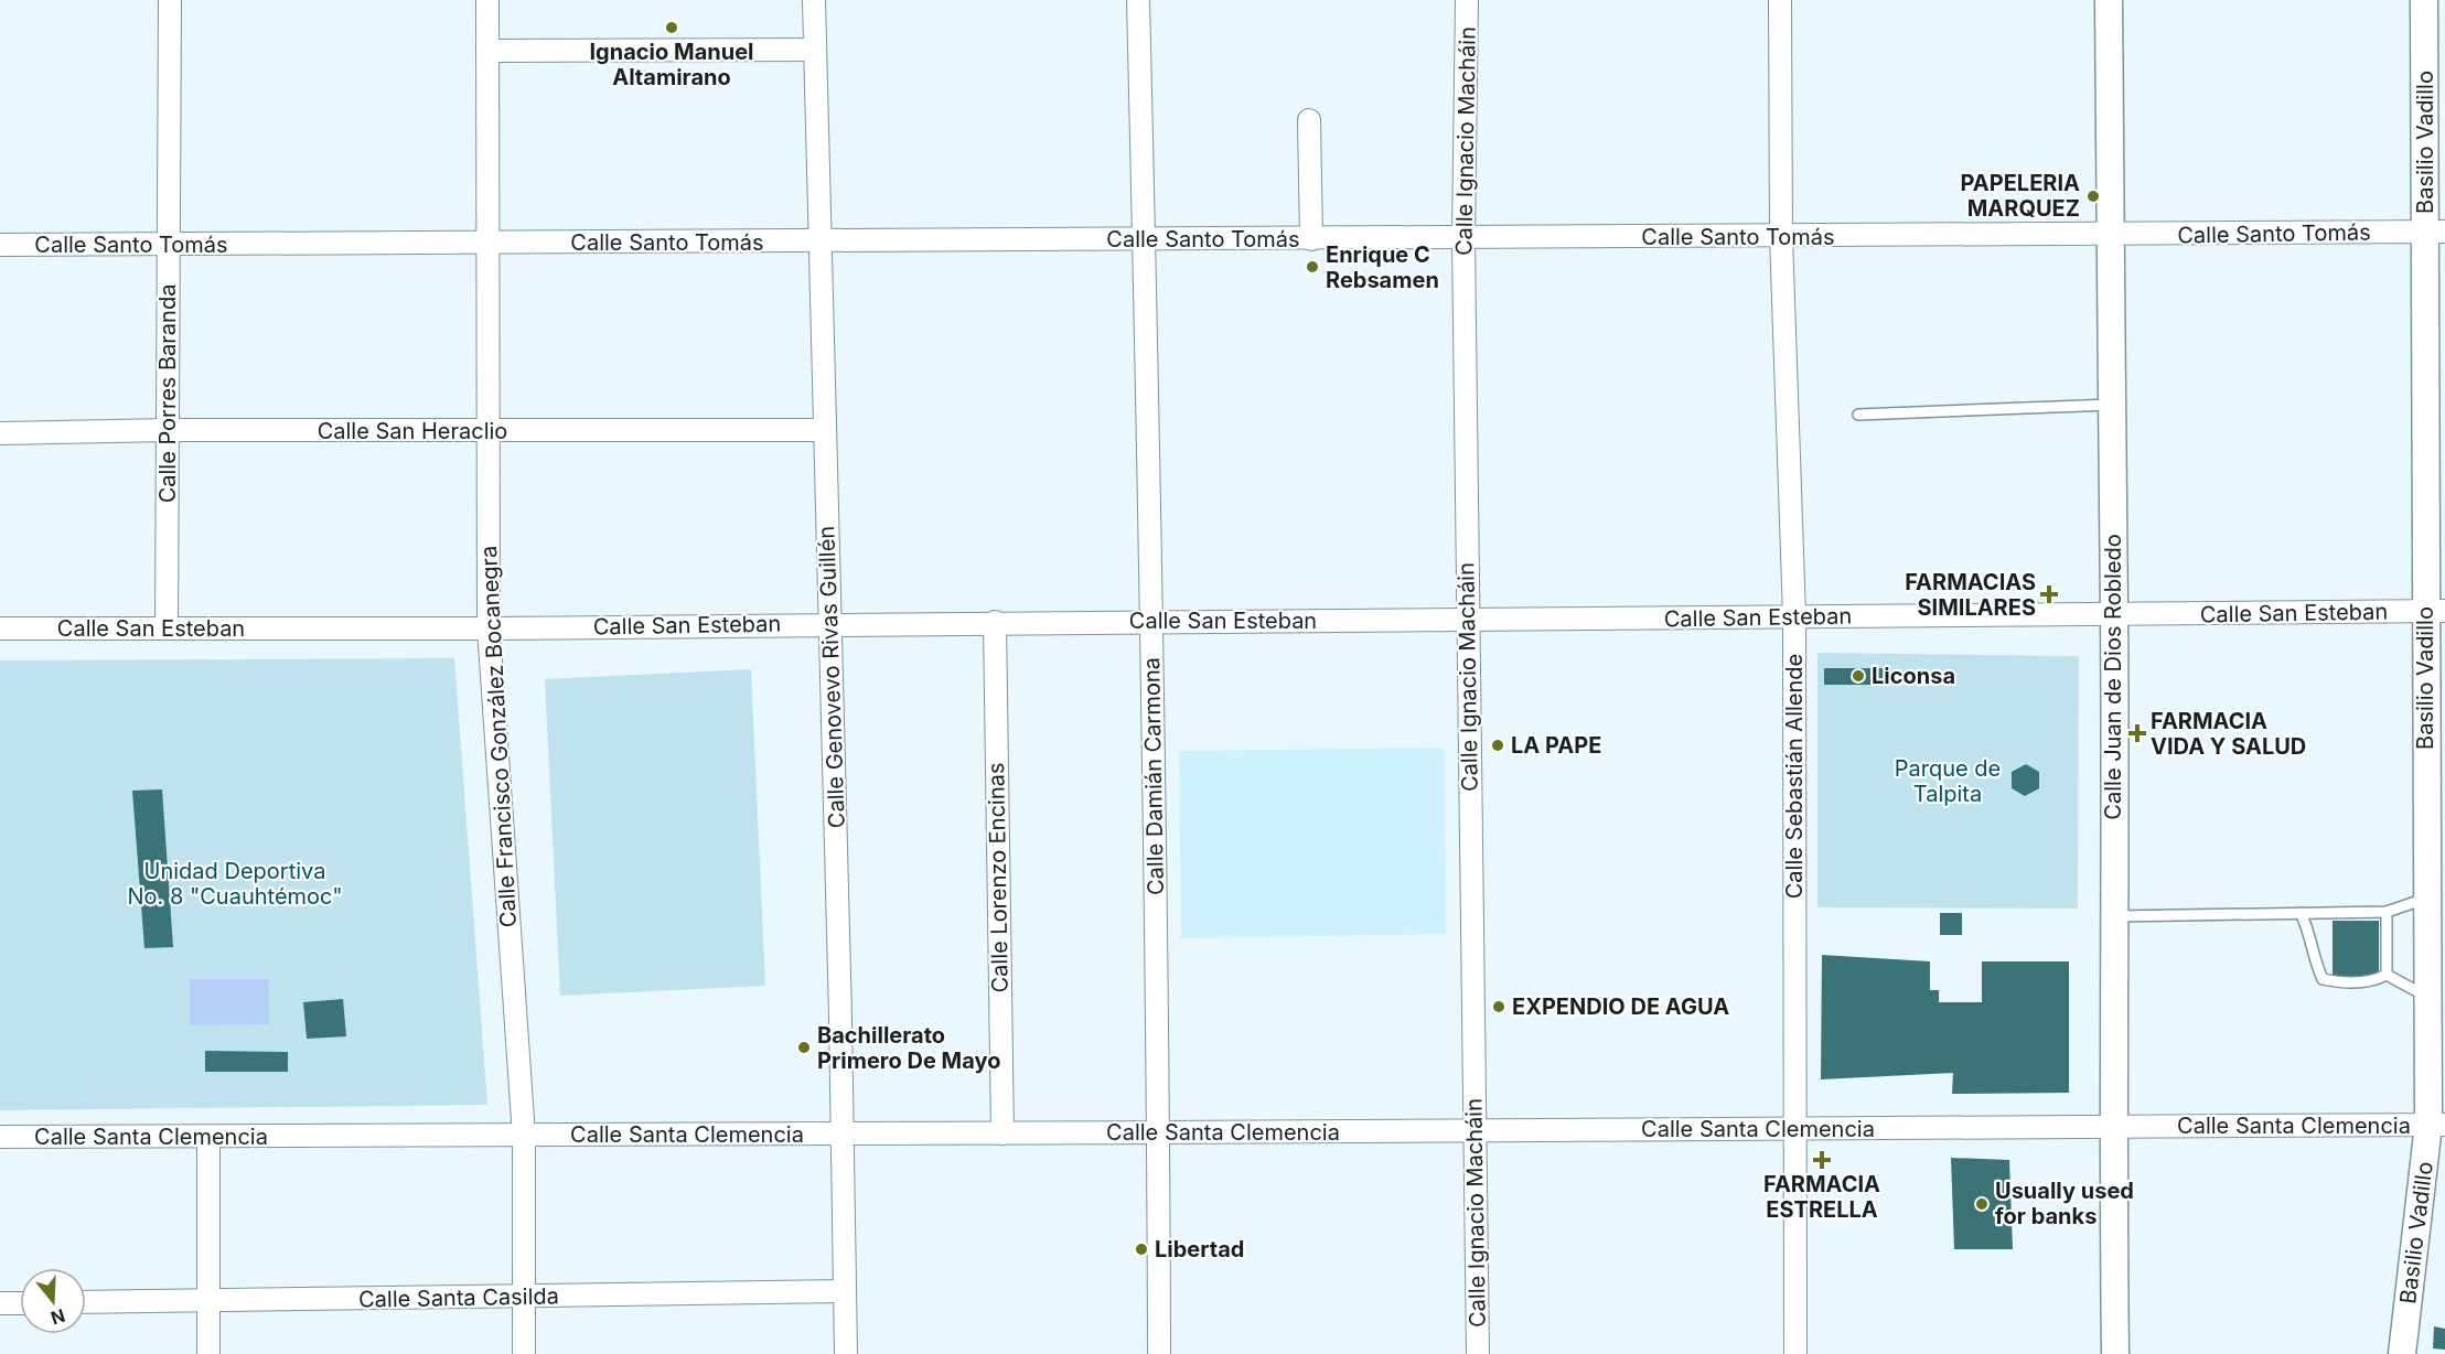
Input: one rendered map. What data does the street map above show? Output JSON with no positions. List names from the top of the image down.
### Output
{
  "streets": {
    "street": [
      "Calle Ignacio Macháin",
      "Basilio Vadillo",
      "Calle Santo Tomás",
      "Calle Porres Baranda",
      "Calle San Heraclio",
      "Calle San Esteban",
      "Calle Genovevo Rivas Guillén",
      "Calle Juan de Dios Robledo",
      "Calle Francisco González Bocanegra",
      "Calle Damián Carmona",
      "Calle Sebastián Allende",
      "Calle Lorenzo Encinas",
      "Calle Santa Clemencia",
      "Calle Santa Casilda"
    ]
  },
  "crossings": [
    ["Calle Ignacio Macháin", "Calle Santo Tomás"],
    ["Calle Ignacio Macháin", "Calle San Esteban"],
    ["Calle Ignacio Macháin", "Calle Santa Clemencia"],
    ["Basilio Vadillo", "Calle Santo Tomás"],
    ["Basilio Vadillo", "Calle San Esteban"],
    ["Basilio Vadillo", "Calle Santa Clemencia"],
    ["Calle Santo Tomás", "Calle Porres Baranda"],
    ["Calle Santo Tomás", "Calle Genovevo Rivas Guillén"],
    ["Calle Santo Tomás", "Calle Juan de Dios Robledo"],
    ["Calle Santo Tomás", "Calle Francisco González Bocanegra"],
    ["Calle Santo Tomás", "Calle Damián Carmona"],
    ["Calle Santo Tomás", "Calle Sebastián Allende"],
    ["Calle Porres Baranda", "Calle San Heraclio"],
    ["Calle Porres Baranda", "Calle San Esteban"],
    ["Calle San Heraclio", "Calle Genovevo Rivas Guillén"],
    ["Calle San Heraclio", "Calle Francisco González Bocanegra"],
    ["Calle San Esteban", "Calle Genovevo Rivas Guillén"],
    ["Calle San Esteban", "Calle Juan de Dios Robledo"],
    ["Calle San Esteban", "Calle Francisco González Bocanegra"],
    ["Calle San Esteban", "Calle Damián Carmona"],
    ["Calle San Esteban", "Calle Sebastián Allende"],
    ["Calle San Esteban", "Calle Lorenzo Encinas"],
    ["Calle Genovevo Rivas Guillén", "Calle Santa Clemencia"],
    ["Calle Genovevo Rivas Guillén", "Calle Santa Casilda"],
    ["Calle Juan de Dios Robledo", "Calle Santa Clemencia"],
    ["Calle Francisco González Bocanegra", "Calle Santa Clemencia"],
    ["Calle Francisco González Bocanegra", "Calle Santa Casilda"],
    ["Calle Damián Carmona", "Calle Santa Clemencia"],
    ["Calle Sebastián Allende", "Calle Santa Clemencia"],
    ["Calle Lorenzo Encinas", "Calle Santa Clemencia"]
  ],
  "parks": ["Parque de Talpita", "Unidad Deportiva No. 8 \"Cuauhtémoc\""],
  "places": {
    "other": [
      "Ignacio Manuel Altamirano",
      "PAPELERIA MARQUEZ",
      "Enrique C Rebsamen",
      "Liconsa",
      "LA PAPE",
      "EXPENDIO DE AGUA",
      "Bachillerato Primero De Mayo",
      "Usually used for banks",
      "Libertad"
    ],
    "health": ["FARMACIAS SIMILARES", "FARMACIA VIDA Y SALUD", "FARMACIA ESTRELLA"]
  },
  "north": "bottom"
}
